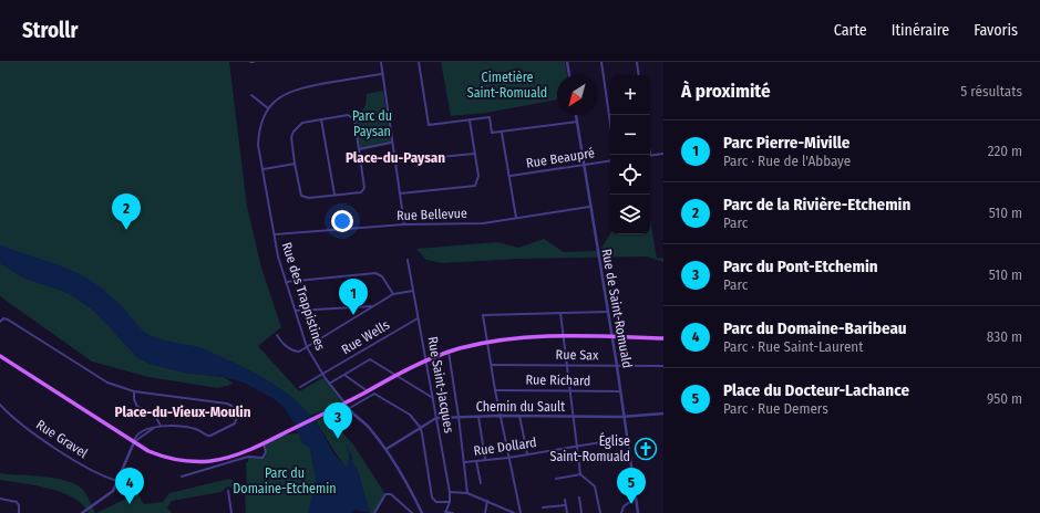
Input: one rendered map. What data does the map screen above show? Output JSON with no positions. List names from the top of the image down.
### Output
{
  "streets": {
    "street": [
      "Rue Beaupré",
      "Rue Bellevue",
      "Rue des Trappistines",
      "Rue de Saint-Romuald",
      "Rue Wells",
      "Rue Sax",
      "Rue Richard",
      "Rue Saint-Jacques",
      "Chemin du Sault",
      "Rue Gravel",
      "Rue Dollard"
    ]
  },
  "crossings": [
    ["Rue Beaupré", "Rue de Saint-Romuald"],
    ["Rue Bellevue", "Rue des Trappistines"],
    ["Rue Bellevue", "Rue de Saint-Romuald"],
    ["Rue des Trappistines", "Rue Wells"],
    ["Rue de Saint-Romuald", "Rue Sax"],
    ["Rue de Saint-Romuald", "Rue Richard"],
    ["Rue de Saint-Romuald", "Chemin du Sault"],
    ["Rue de Saint-Romuald", "Rue Dollard"],
    ["Rue Wells", "Rue Saint-Jacques"],
    ["Rue Saint-Jacques", "Chemin du Sault"]
  ],
  "districts": ["Place-du-Paysan", "Place-du-Vieux-Moulin"],
  "parks": ["Cimetière Saint-Romuald", "Parc du Paysan", "Parc du Domaine-Etchemin"],
  "places": {
    "church": ["Église Saint-Romuald"]
  },
  "north": "bottom left",
  "page": {
    "header": "Strollr",
    "nav": ["Carte", "Itinéraire", "Favoris"],
    "heading": ["À proximité", "5 résultats"],
    "map_buttons": ["+", "−"],
    "list": [
      {
        "mark": "1",
        "name": "Parc Pierre-Miville",
        "note": "Parc · Rue de l'Abbaye",
        "value": "220 m"
      },
      {
        "mark": "2",
        "name": "Parc de la Rivière-Etchemin",
        "note": "Parc",
        "value": "510 m"
      },
      {
        "mark": "3",
        "name": "Parc du Pont-Etchemin",
        "note": "Parc",
        "value": "510 m"
      },
      {
        "mark": "4",
        "name": "Parc du Domaine-Baribeau",
        "note": "Parc · Rue Saint-Laurent",
        "value": "830 m"
      },
      {
        "mark": "5",
        "name": "Place du Docteur-Lachance",
        "note": "Parc · Rue Demers",
        "value": "950 m"
      }
    ],
    "pins": [
      "2",
      "1",
      "3",
      "4",
      "5"
    ]
  }
}
